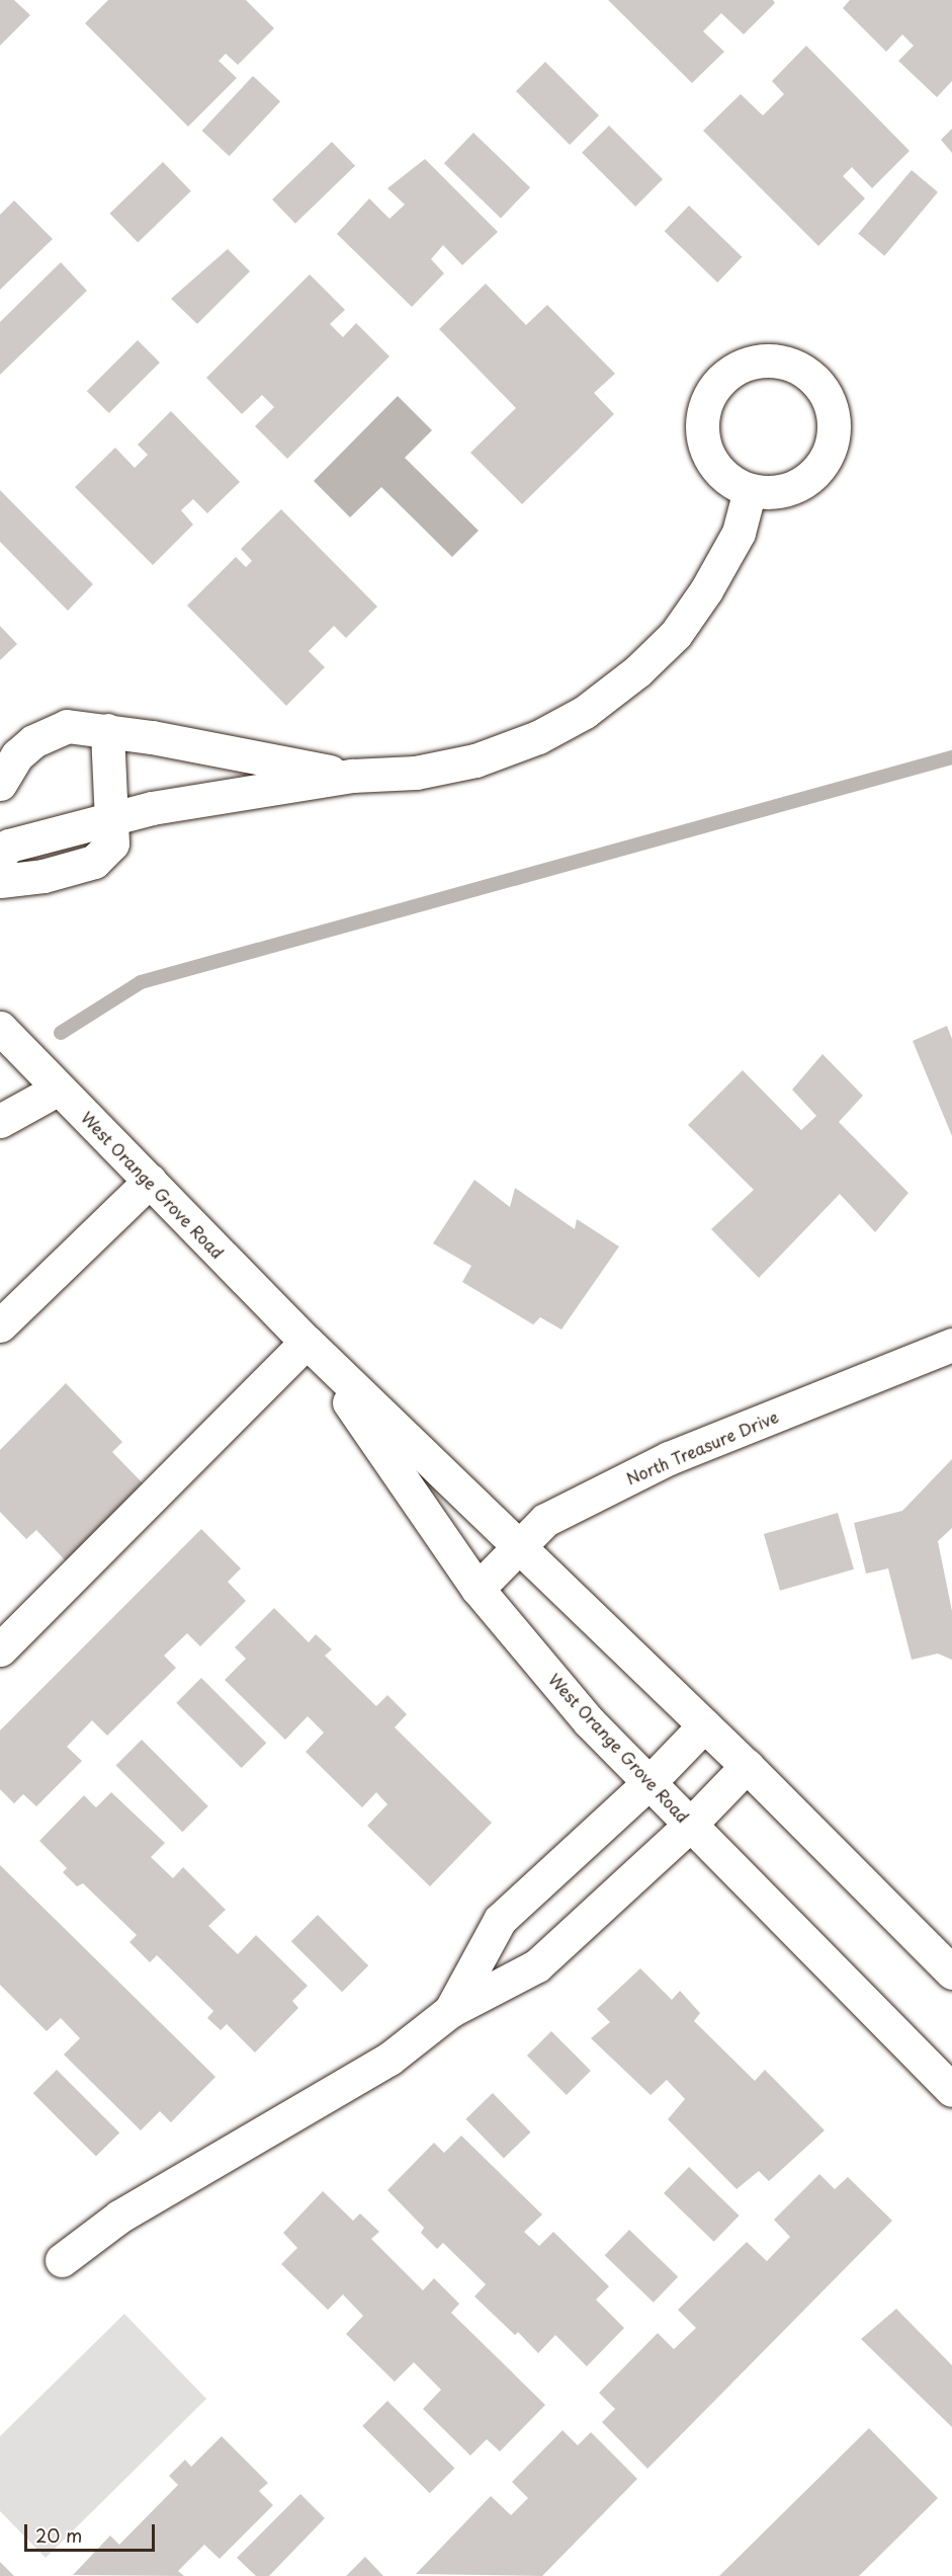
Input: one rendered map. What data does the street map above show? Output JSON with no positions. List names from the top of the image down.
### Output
{
  "streets": {
    "main road": ["West Orange Grove Road", "North Treasure Drive"]
  },
  "crossings": [
    ["West Orange Grove Road", "North Treasure Drive"]
  ],
  "scale_bar": "20 m"
}
